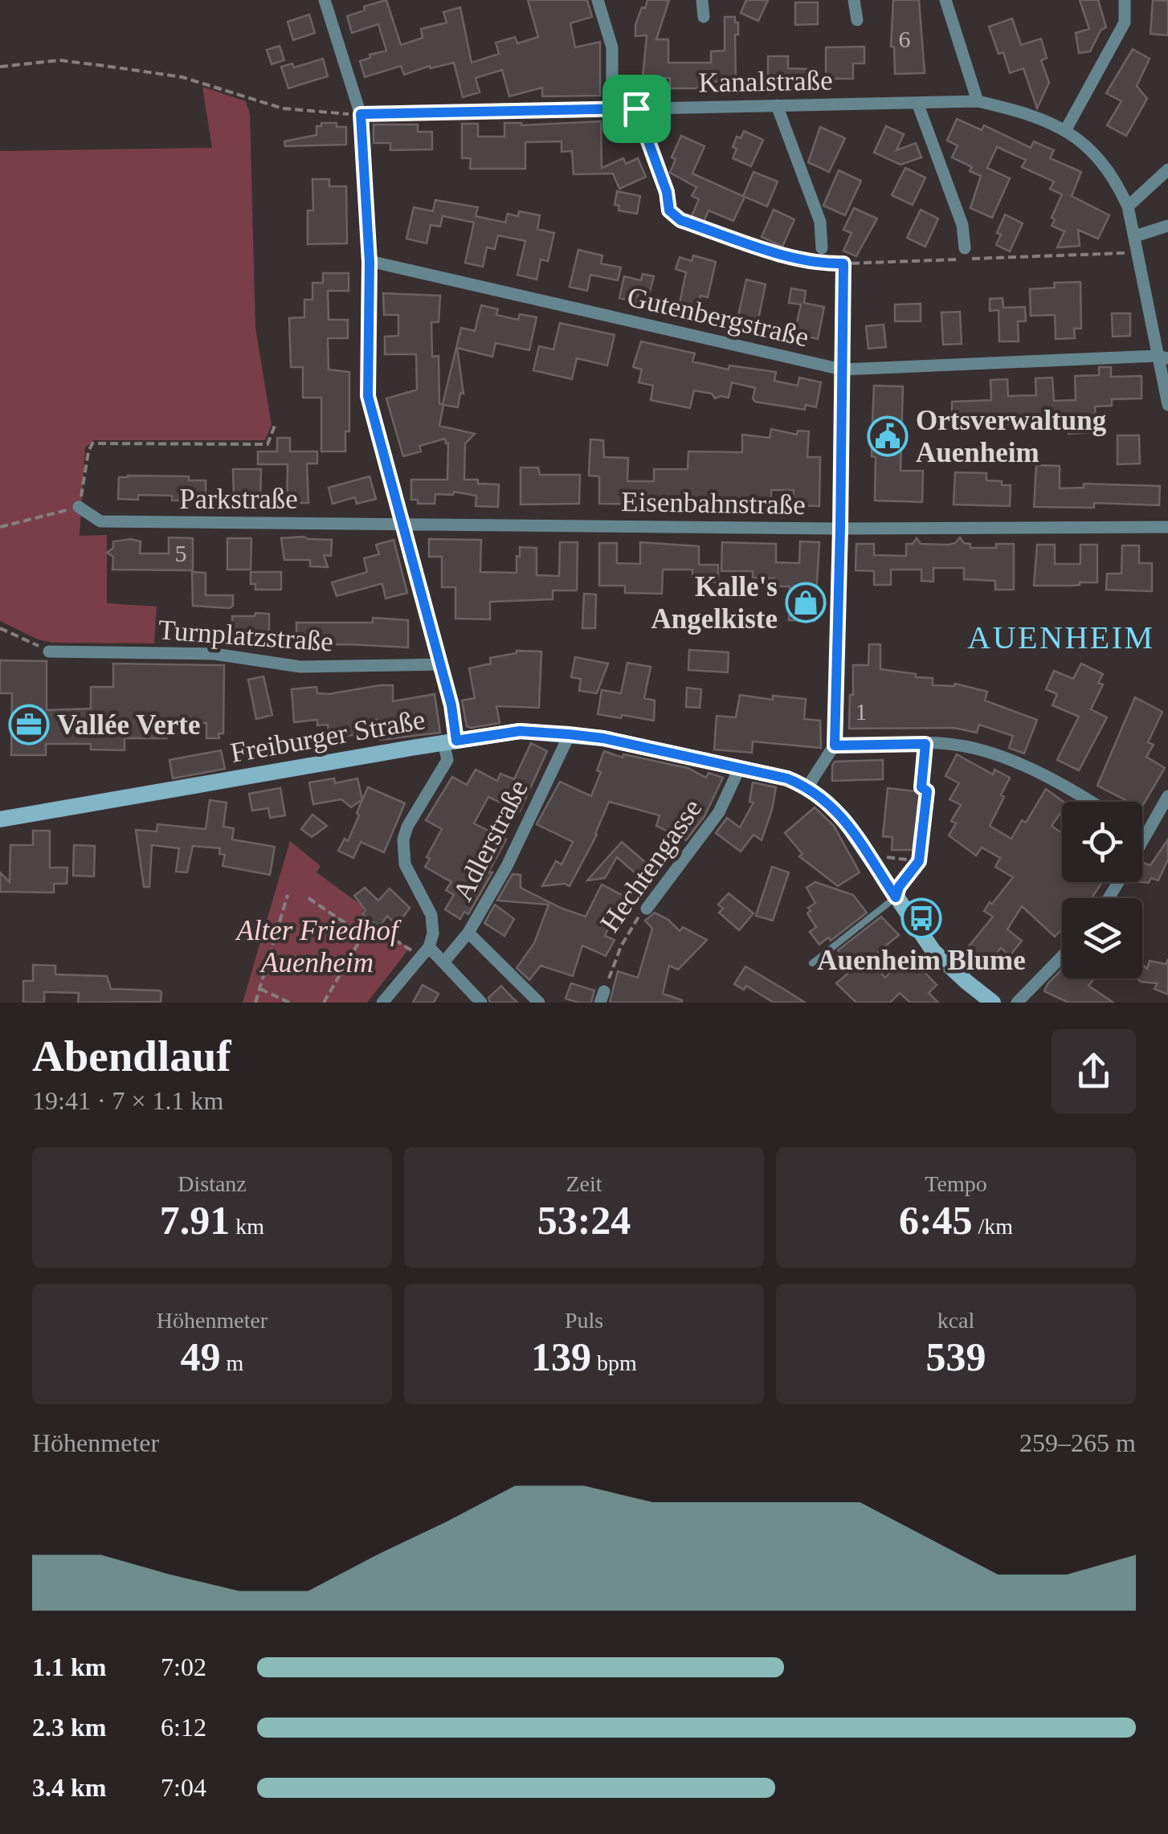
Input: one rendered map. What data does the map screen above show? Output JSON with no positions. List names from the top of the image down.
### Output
{
  "streets": {
    "street": [
      "Kanalstraße",
      "Gutenbergstraße",
      "Parkstraße",
      "Eisenbahnstraße",
      "Turnplatzstraße",
      "Freiburger Straße",
      "Adlerstraße",
      "Hechtengasse"
    ]
  },
  "crossings": [
    ["Kanalstraße", "Gutenbergstraße"],
    ["Parkstraße", "Eisenbahnstraße"],
    ["Freiburger Straße", "Adlerstraße"],
    ["Freiburger Straße", "Hechtengasse"]
  ],
  "districts": ["AUENHEIM"],
  "parks": ["Alter Friedhof Auenheim"],
  "places": {
    "public building": ["Ortsverwaltung Auenheim"],
    "shop": ["Kalle's Angelkiste"],
    "office": ["Vallée Verte"],
    "bus stop": ["Auenheim Blume"]
  },
  "house_numbers": ["6", "5", "1"],
  "page": {
    "heading": ["Abendlauf", "19:41 · 7 × 1.1 km"],
    "stats": [
      ["Distanz", "7.91 km"],
      ["Zeit", "53:24"],
      ["Tempo", "6:45 /km"],
      ["Höhenmeter", "49 m"],
      ["Puls", "139 bpm"],
      ["kcal", "539"]
    ],
    "chart": ["Höhenmeter", "259–265 m"],
    "list": [
      {
        "name": "1.1 km",
        "note": "7:02"
      },
      {
        "name": "2.3 km",
        "note": "6:12"
      },
      {
        "name": "3.4 km",
        "note": "7:04"
      }
    ]
  }
}
